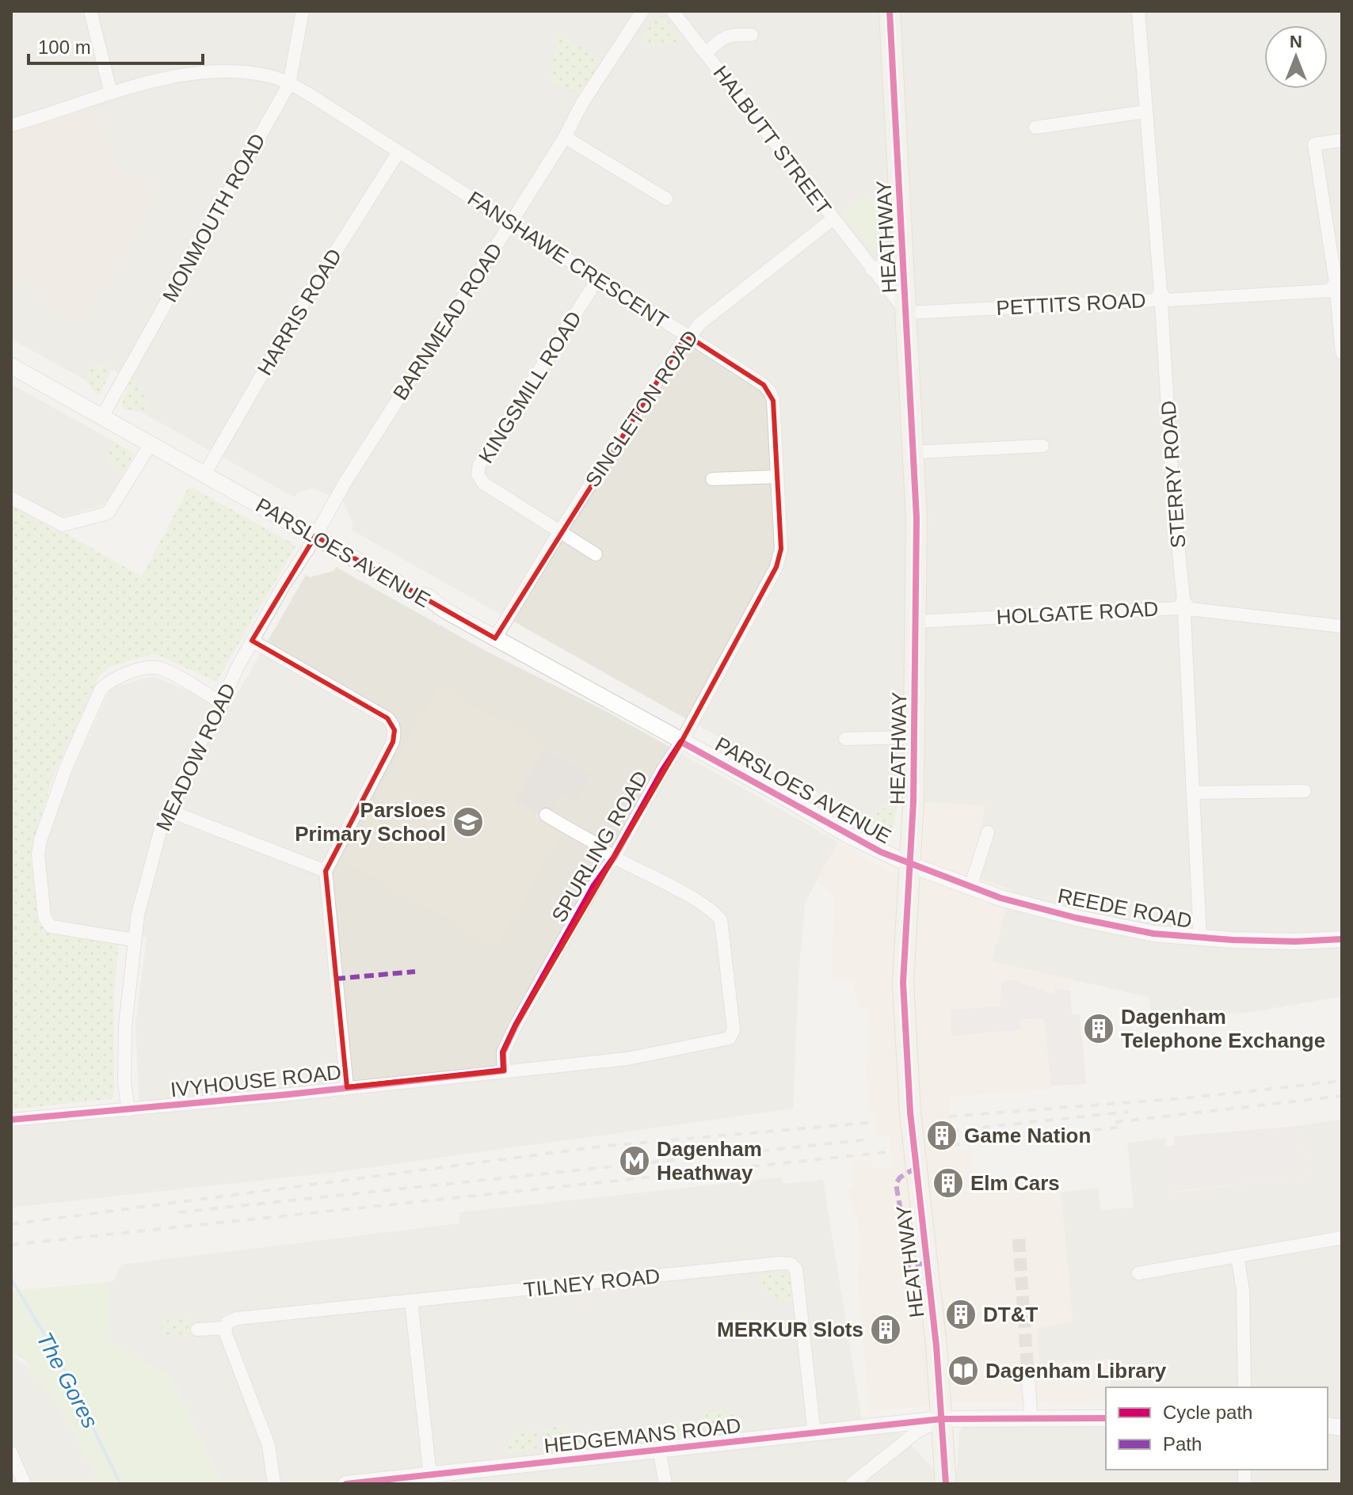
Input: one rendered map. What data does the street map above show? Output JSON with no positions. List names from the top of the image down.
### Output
{
  "streets": {
    "main road": ["HEATHWAY"],
    "street": [
      "HALBUTT STREET",
      "MONMOUTH ROAD",
      "FANSHAWE CRESCENT",
      "PETTITS ROAD",
      "HARRIS ROAD",
      "BARNMEAD ROAD",
      "KINGSMILL ROAD",
      "SINGLETON ROAD",
      "STERRY ROAD",
      "PARSLOES AVENUE",
      "HOLGATE ROAD",
      "MEADOW ROAD",
      "SPURLING ROAD",
      "REEDE ROAD",
      "IVYHOUSE ROAD",
      "TILNEY ROAD",
      "HEDGEMANS ROAD"
    ]
  },
  "crossings": [
    ["HALBUTT STREET", "HEATHWAY"],
    ["HALBUTT STREET", "PETTITS ROAD"],
    ["HALBUTT STREET", "SINGLETON ROAD"],
    ["MONMOUTH ROAD", "FANSHAWE CRESCENT"],
    ["MONMOUTH ROAD", "PARSLOES AVENUE"],
    ["HEATHWAY", "PETTITS ROAD"],
    ["HEATHWAY", "PARSLOES AVENUE"],
    ["HEATHWAY", "HOLGATE ROAD"],
    ["HEATHWAY", "REEDE ROAD"],
    ["HEATHWAY", "HEDGEMANS ROAD"],
    ["FANSHAWE CRESCENT", "HARRIS ROAD"],
    ["FANSHAWE CRESCENT", "BARNMEAD ROAD"],
    ["FANSHAWE CRESCENT", "KINGSMILL ROAD"],
    ["FANSHAWE CRESCENT", "SINGLETON ROAD"],
    ["FANSHAWE CRESCENT", "PARSLOES AVENUE"],
    ["FANSHAWE CRESCENT", "SPURLING ROAD"],
    ["PETTITS ROAD", "STERRY ROAD"],
    ["HARRIS ROAD", "PARSLOES AVENUE"],
    ["BARNMEAD ROAD", "PARSLOES AVENUE"],
    ["BARNMEAD ROAD", "MEADOW ROAD"],
    ["KINGSMILL ROAD", "SINGLETON ROAD"],
    ["SINGLETON ROAD", "PARSLOES AVENUE"],
    ["STERRY ROAD", "HOLGATE ROAD"],
    ["STERRY ROAD", "REEDE ROAD"],
    ["PARSLOES AVENUE", "MEADOW ROAD"],
    ["PARSLOES AVENUE", "SPURLING ROAD"],
    ["PARSLOES AVENUE", "REEDE ROAD"],
    ["MEADOW ROAD", "IVYHOUSE ROAD"],
    ["SPURLING ROAD", "IVYHOUSE ROAD"],
    ["TILNEY ROAD", "HEDGEMANS ROAD"]
  ],
  "water": ["The Gores"],
  "places": {
    "school or university": ["Parsloes Primary School"],
    "building": [
      "Dagenham Telephone Exchange",
      "Game Nation",
      "Elm Cars",
      "DT&T",
      "MERKUR Slots"
    ],
    "metro station": ["Dagenham Heathway"],
    "library": ["Dagenham Library"]
  },
  "legend": ["Cycle path", "Path"],
  "scale_bar": "100 m",
  "north": "top"
}
